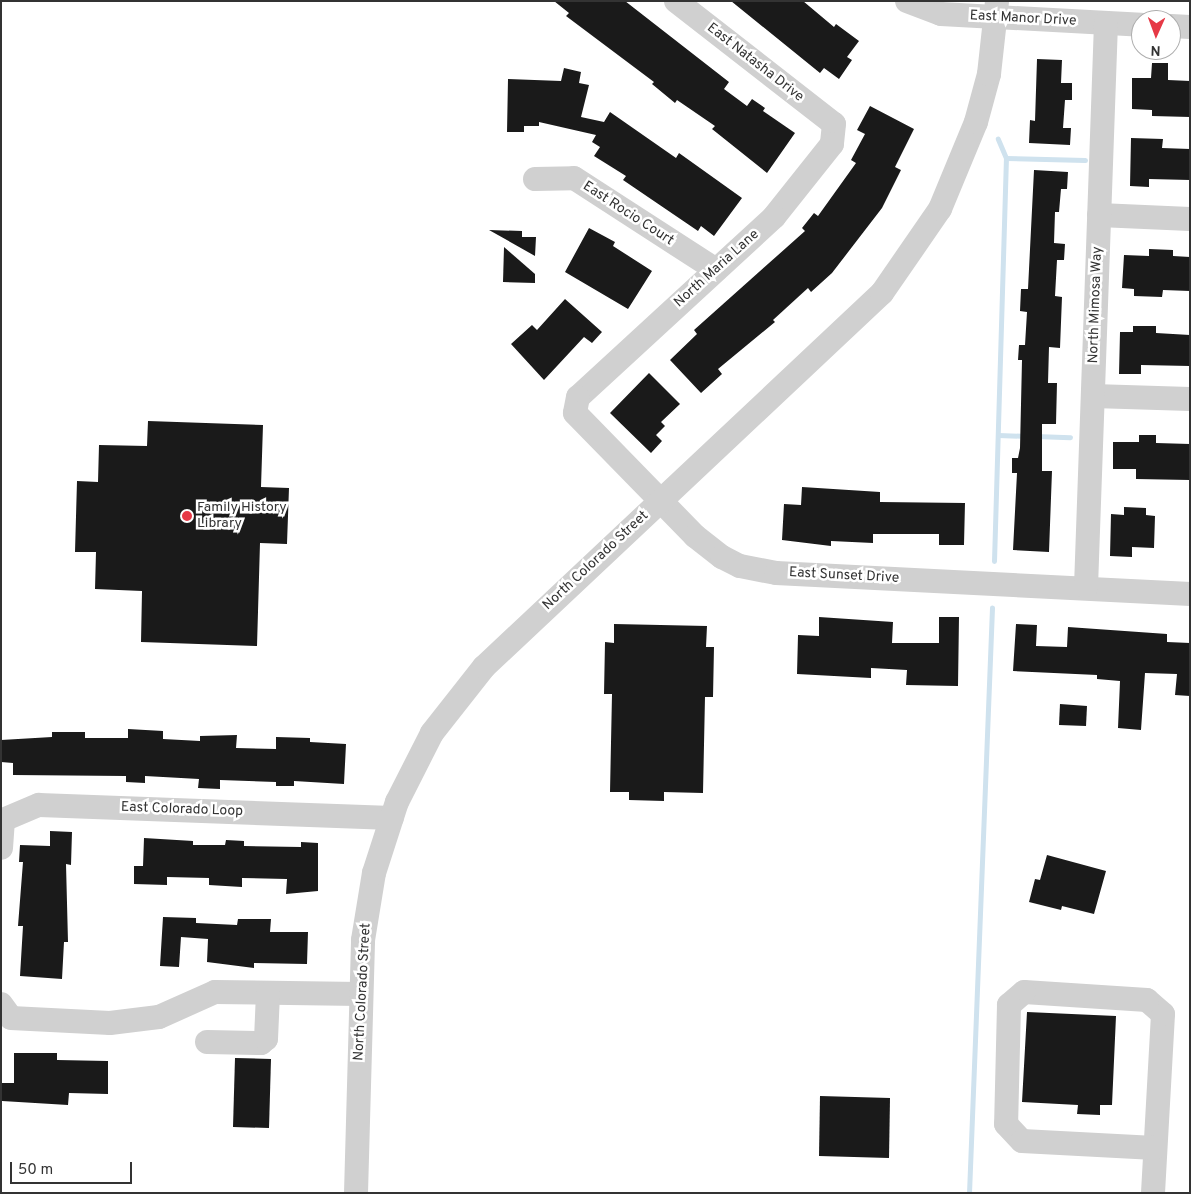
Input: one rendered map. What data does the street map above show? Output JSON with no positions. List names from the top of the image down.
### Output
{
  "streets": {
    "street": [
      "East Manor Drive",
      "East Natasha Drive",
      "East Rocio Court",
      "North Maria Lane",
      "North Mimosa Way",
      "North Colorado Street",
      "East Sunset Drive",
      "East Colorado Loop"
    ]
  },
  "crossings": [
    ["East Manor Drive", "North Mimosa Way"],
    ["East Manor Drive", "North Colorado Street"],
    ["East Natasha Drive", "North Maria Lane"],
    ["East Rocio Court", "North Maria Lane"],
    ["North Maria Lane", "East Sunset Drive"],
    ["North Mimosa Way", "East Sunset Drive"],
    ["North Colorado Street", "East Sunset Drive"],
    ["North Colorado Street", "East Colorado Loop"]
  ],
  "places": ["Family History Library"],
  "scale_bar": "50 m",
  "north": "bottom"
}
